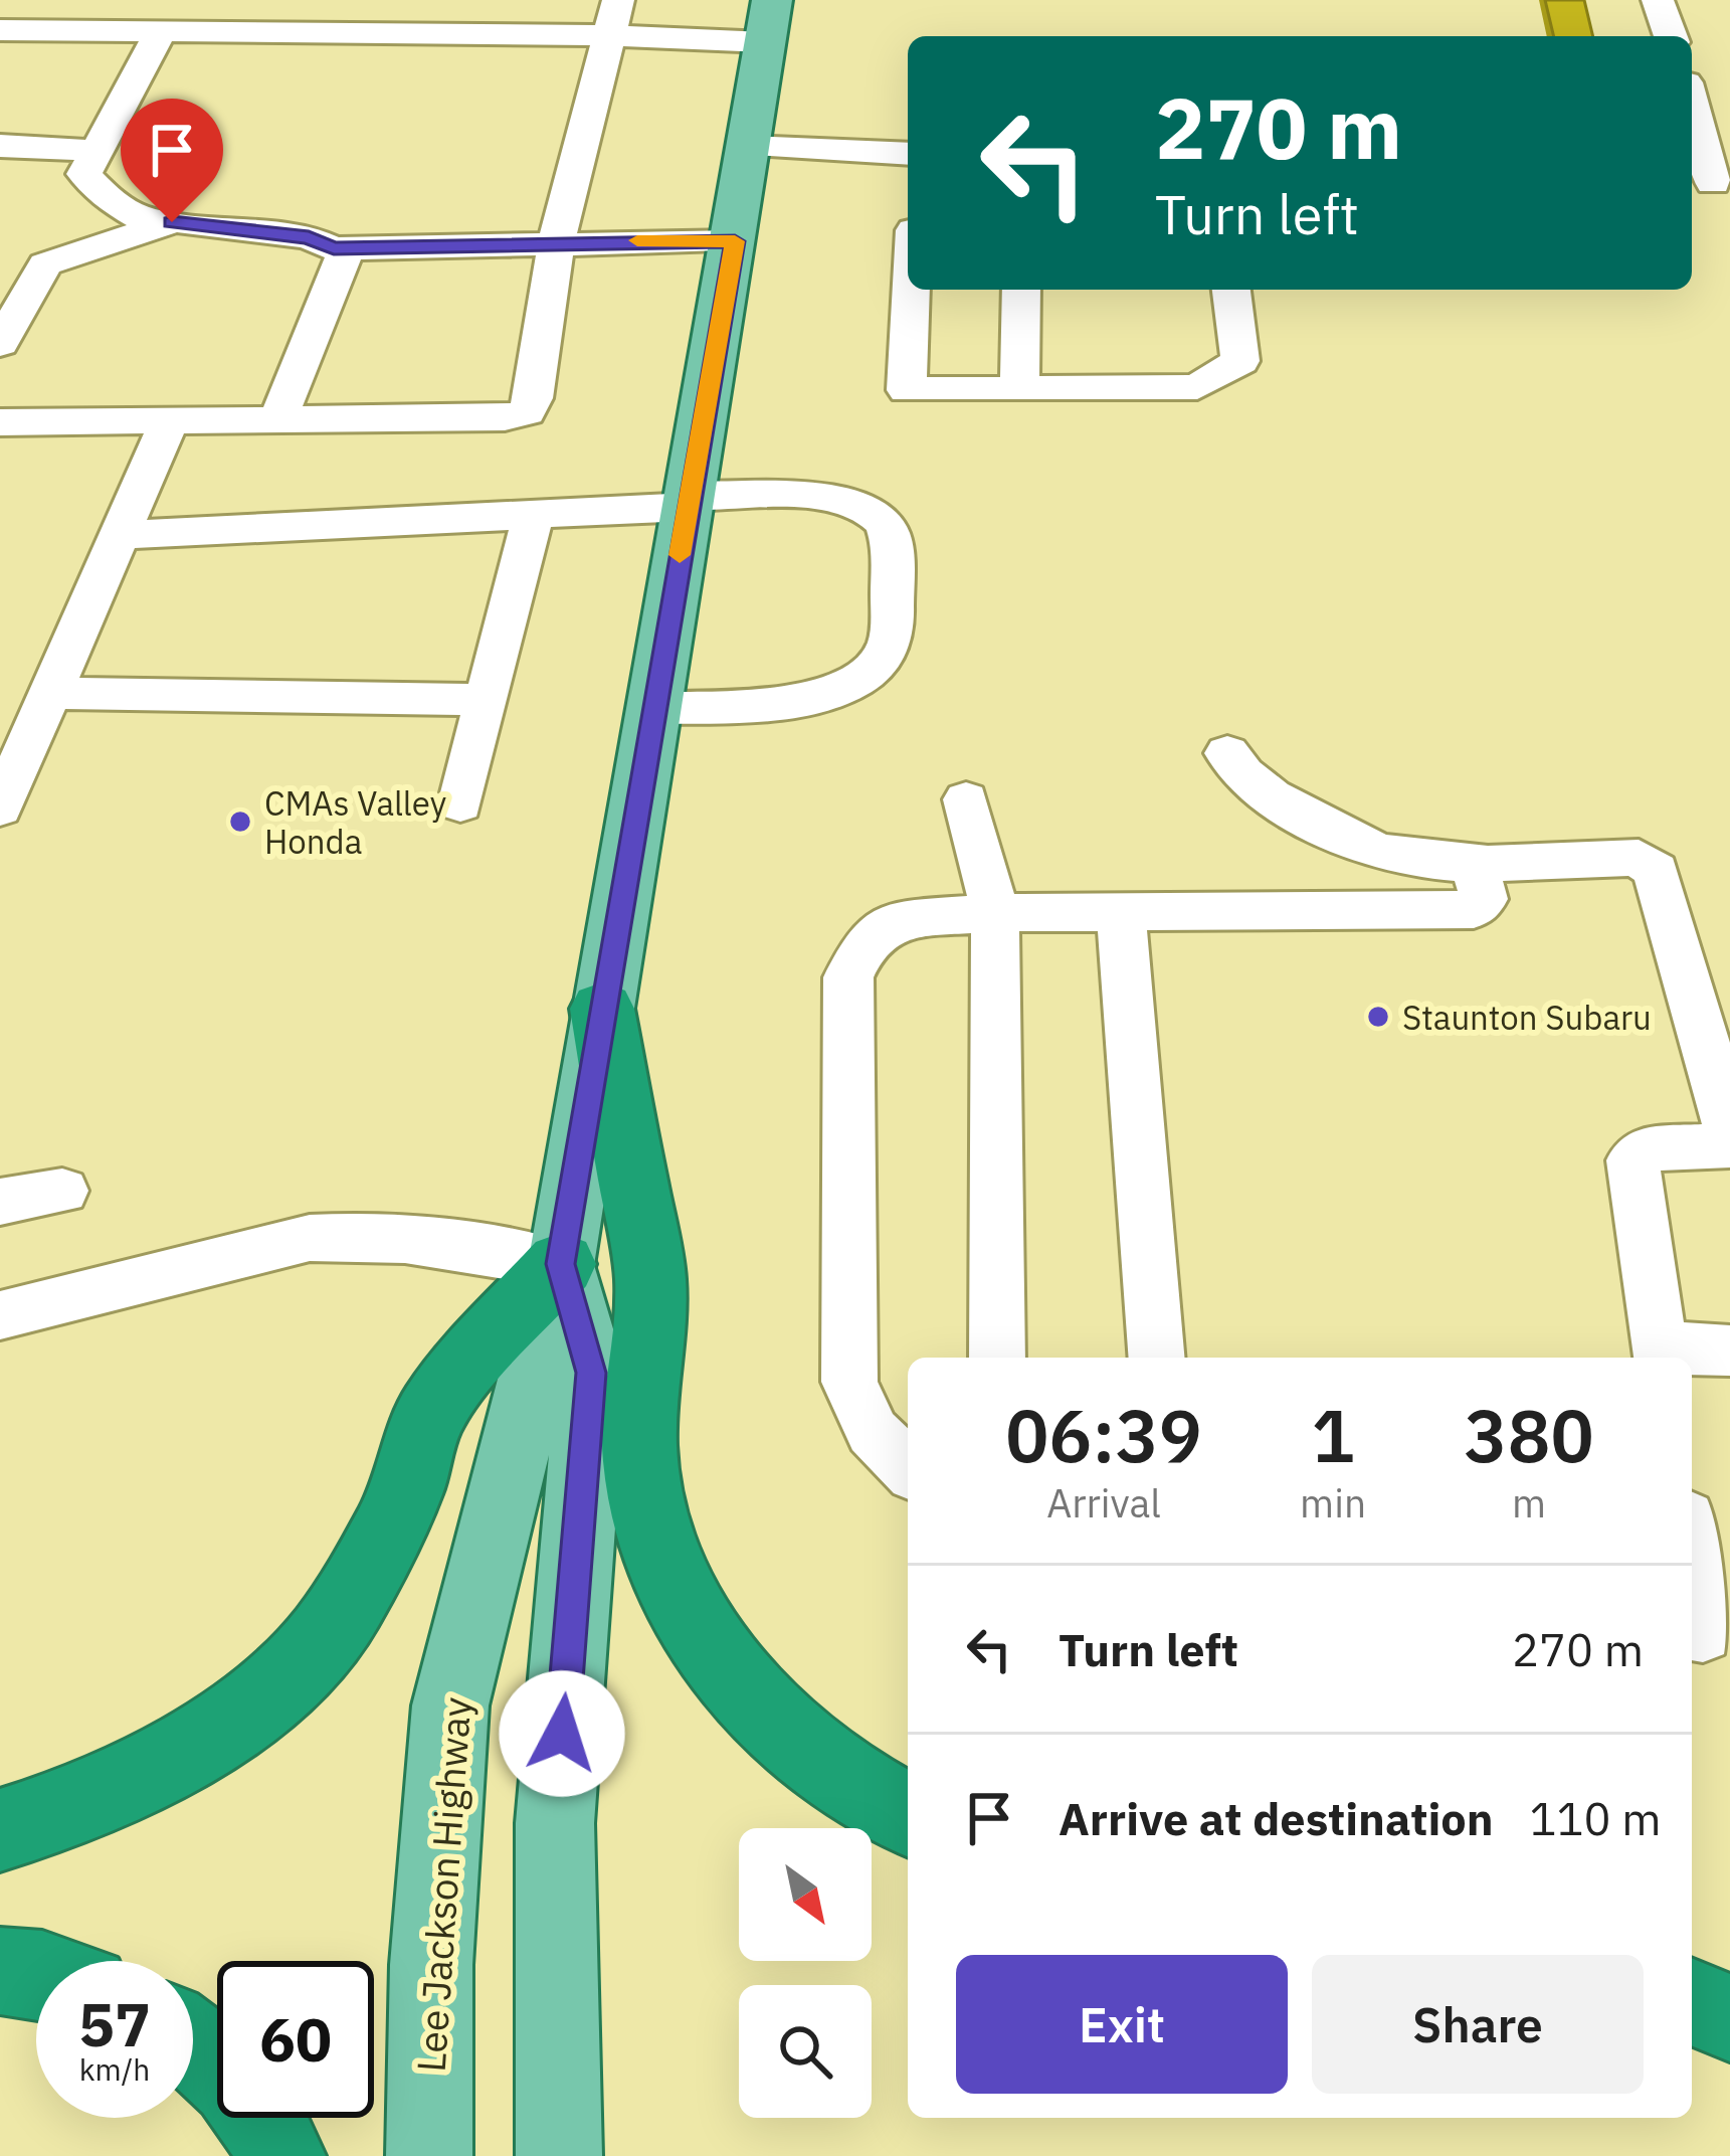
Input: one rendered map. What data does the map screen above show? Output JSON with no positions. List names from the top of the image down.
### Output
{
  "streets": {
    "main road": ["Lee Jackson Highway"]
  },
  "places": ["CMAs Valley Honda", "Staunton Subaru"],
  "north": "bottom right",
  "page": {
    "turn": ["270 m", "Turn left"],
    "eta": [
      "06:39",
      "Arrival",
      "1",
      "min",
      "380",
      "m"
    ],
    "list": [
      {
        "name": "Turn left",
        "value": "270 m"
      },
      {
        "name": "Arrive at destination",
        "value": "110 m"
      }
    ],
    "buttons": ["Exit", "Share"],
    "speed": "57 km/h",
    "limit": "60"
  }
}
